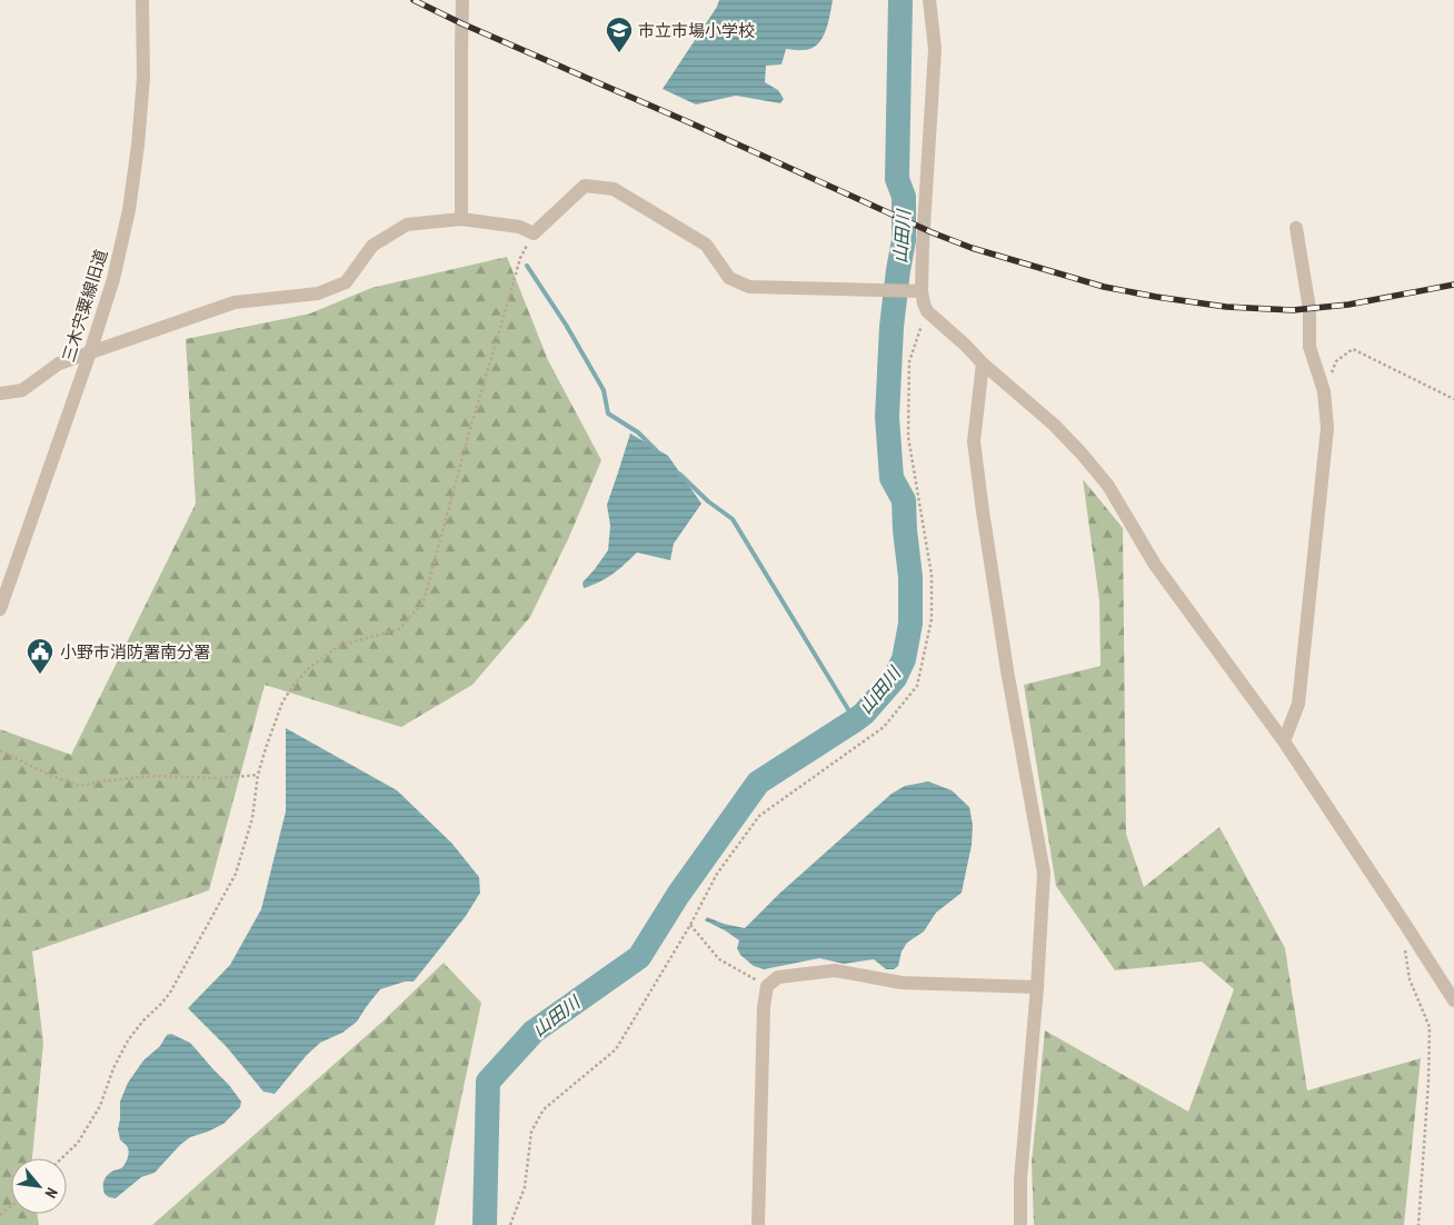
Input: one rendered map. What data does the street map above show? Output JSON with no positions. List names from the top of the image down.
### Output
{
  "streets": {
    "street": ["三木宍粟線旧道"]
  },
  "water": ["山田川"],
  "places": {
    "school or university": ["市立市場小学校"],
    "public building": ["小野市消防署南分署"]
  },
  "north": "bottom right"
}
